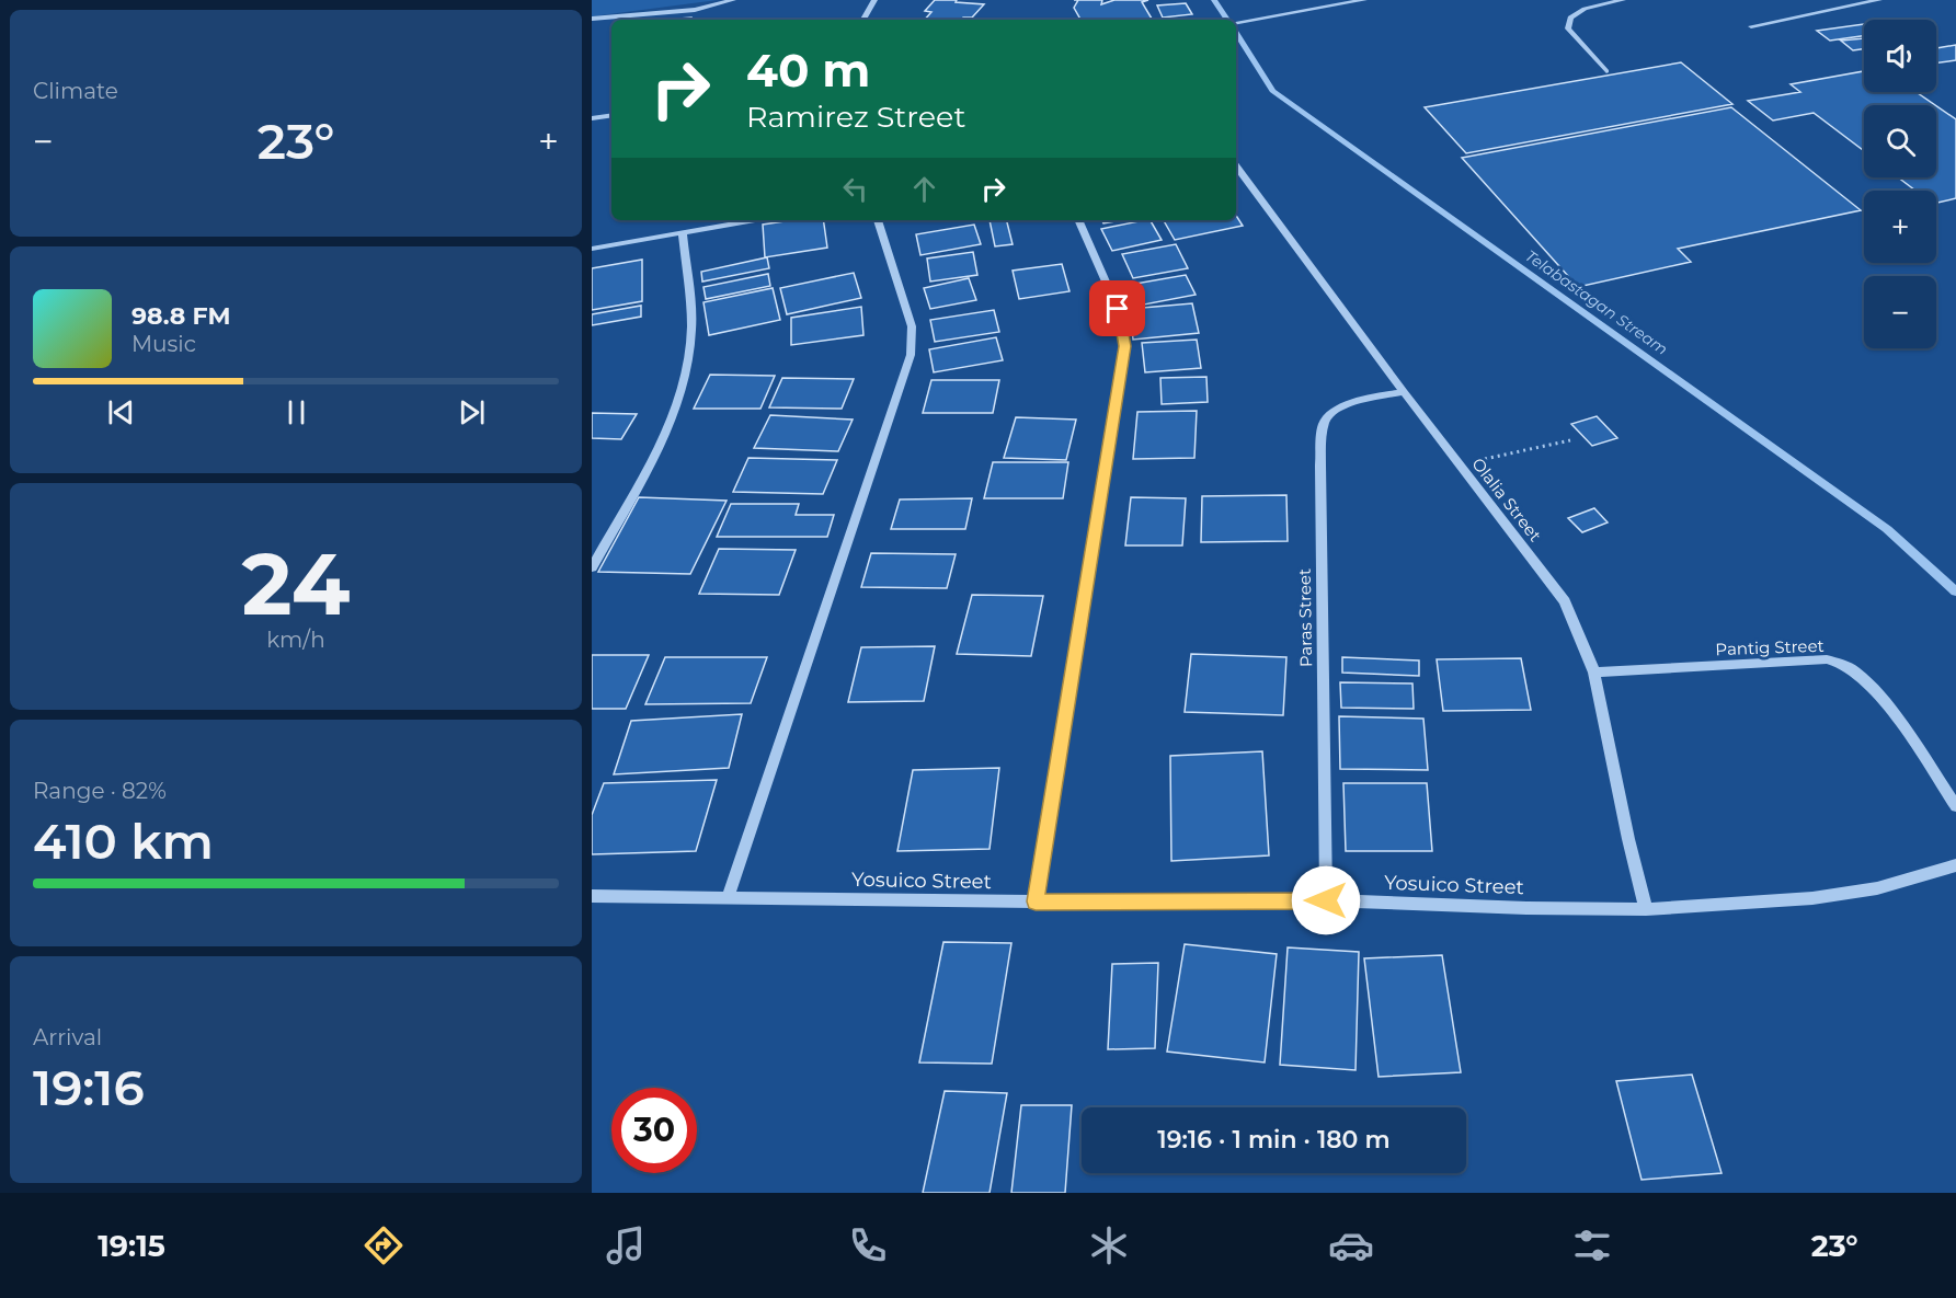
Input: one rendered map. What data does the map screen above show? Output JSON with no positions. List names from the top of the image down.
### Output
{
  "streets": {
    "street": [
      "Olalia Street",
      "Paras Street",
      "Pantig Street",
      "Yosuico Street"
    ]
  },
  "crossings": [
    ["Olalia Street", "Paras Street"],
    ["Olalia Street", "Pantig Street"],
    ["Olalia Street", "Yosuico Street"],
    ["Paras Street", "Yosuico Street"]
  ],
  "water": ["Telabastagan Stream"],
  "page": {
    "tile": [
      "Climate",
      ["24", "km/h"],
      ["Range · 82%", "410 km"],
      ["Arrival", "19:16"]
    ],
    "map_buttons": ["+", "−"],
    "turn": ["40 m", "Ramirez Street"],
    "heat": ["−", "23°", "+"],
    "song": ["98.8 FM", "Music"],
    "limit": "30",
    "trip": "19:16 · 1 min · 180 m",
    "tabs": ["19:15", "23°"]
  }
}
